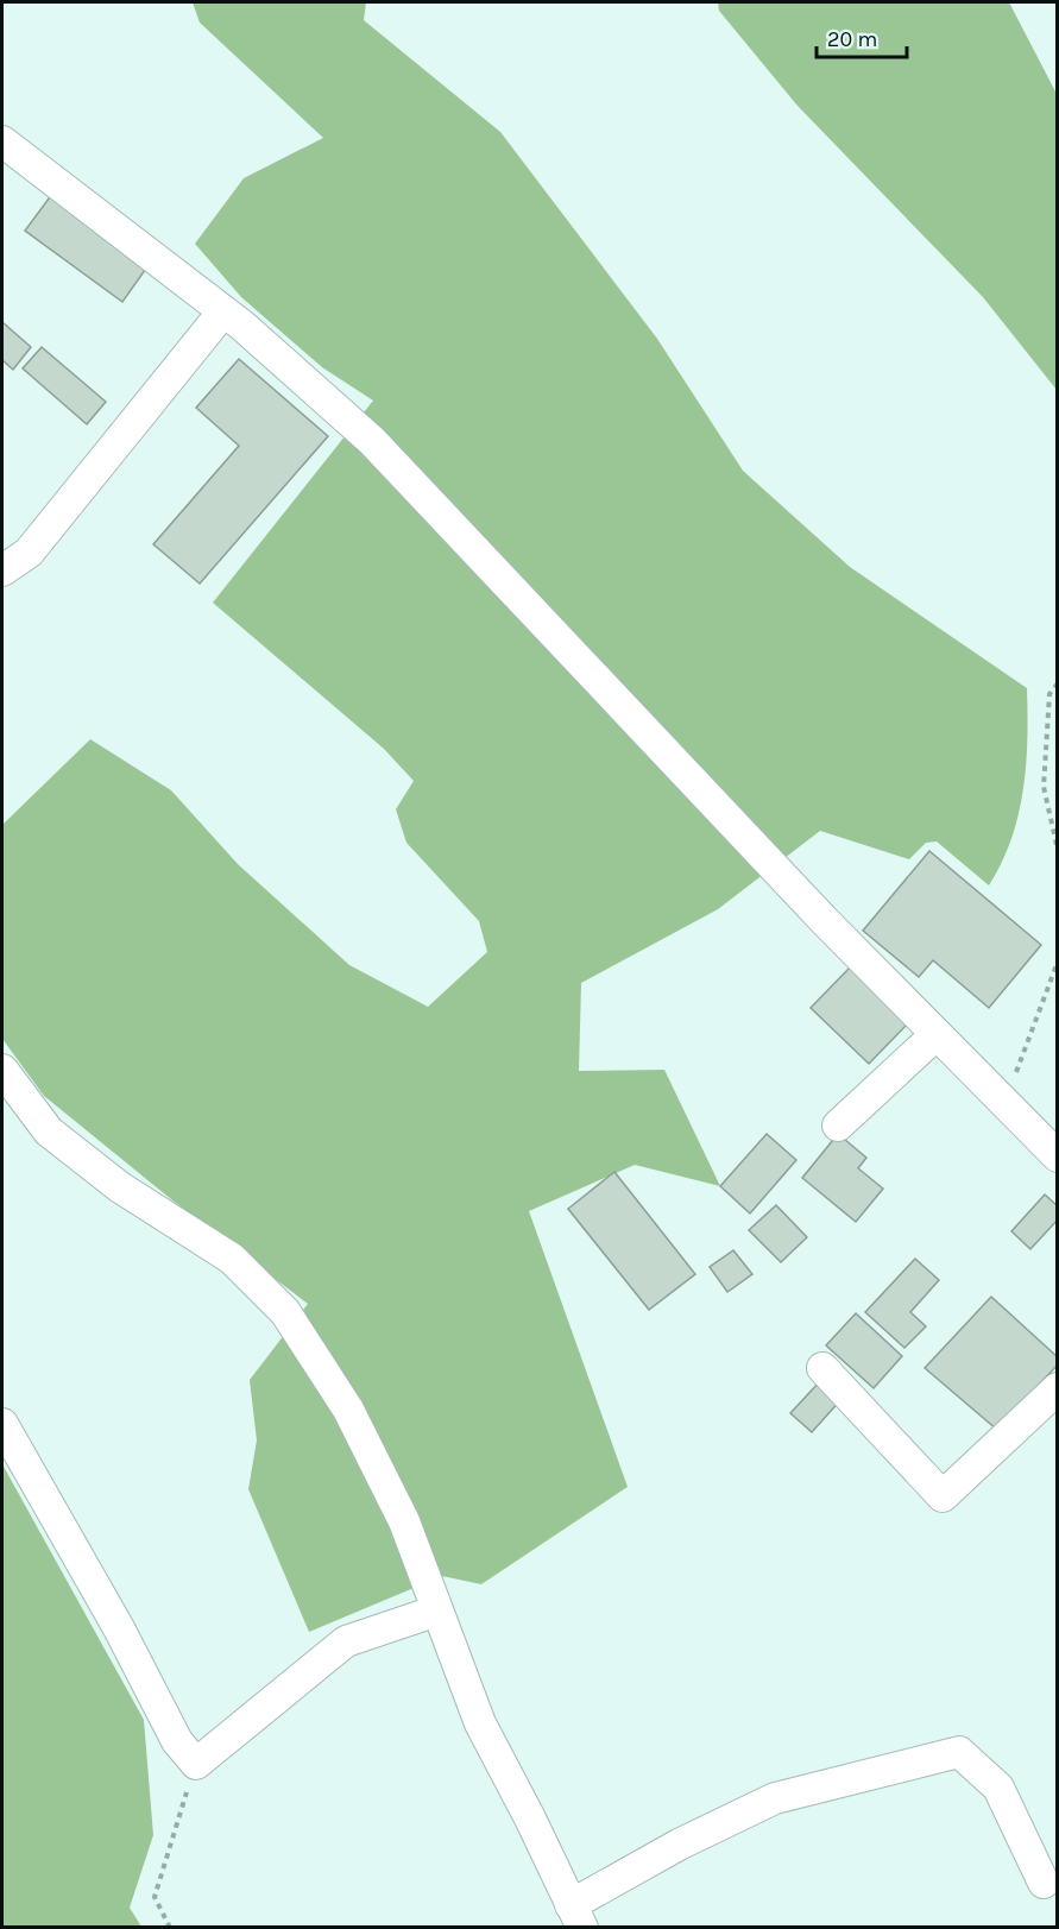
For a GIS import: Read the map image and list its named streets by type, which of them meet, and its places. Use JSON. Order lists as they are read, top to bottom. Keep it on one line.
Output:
{"scale_bar":"20 m"}
